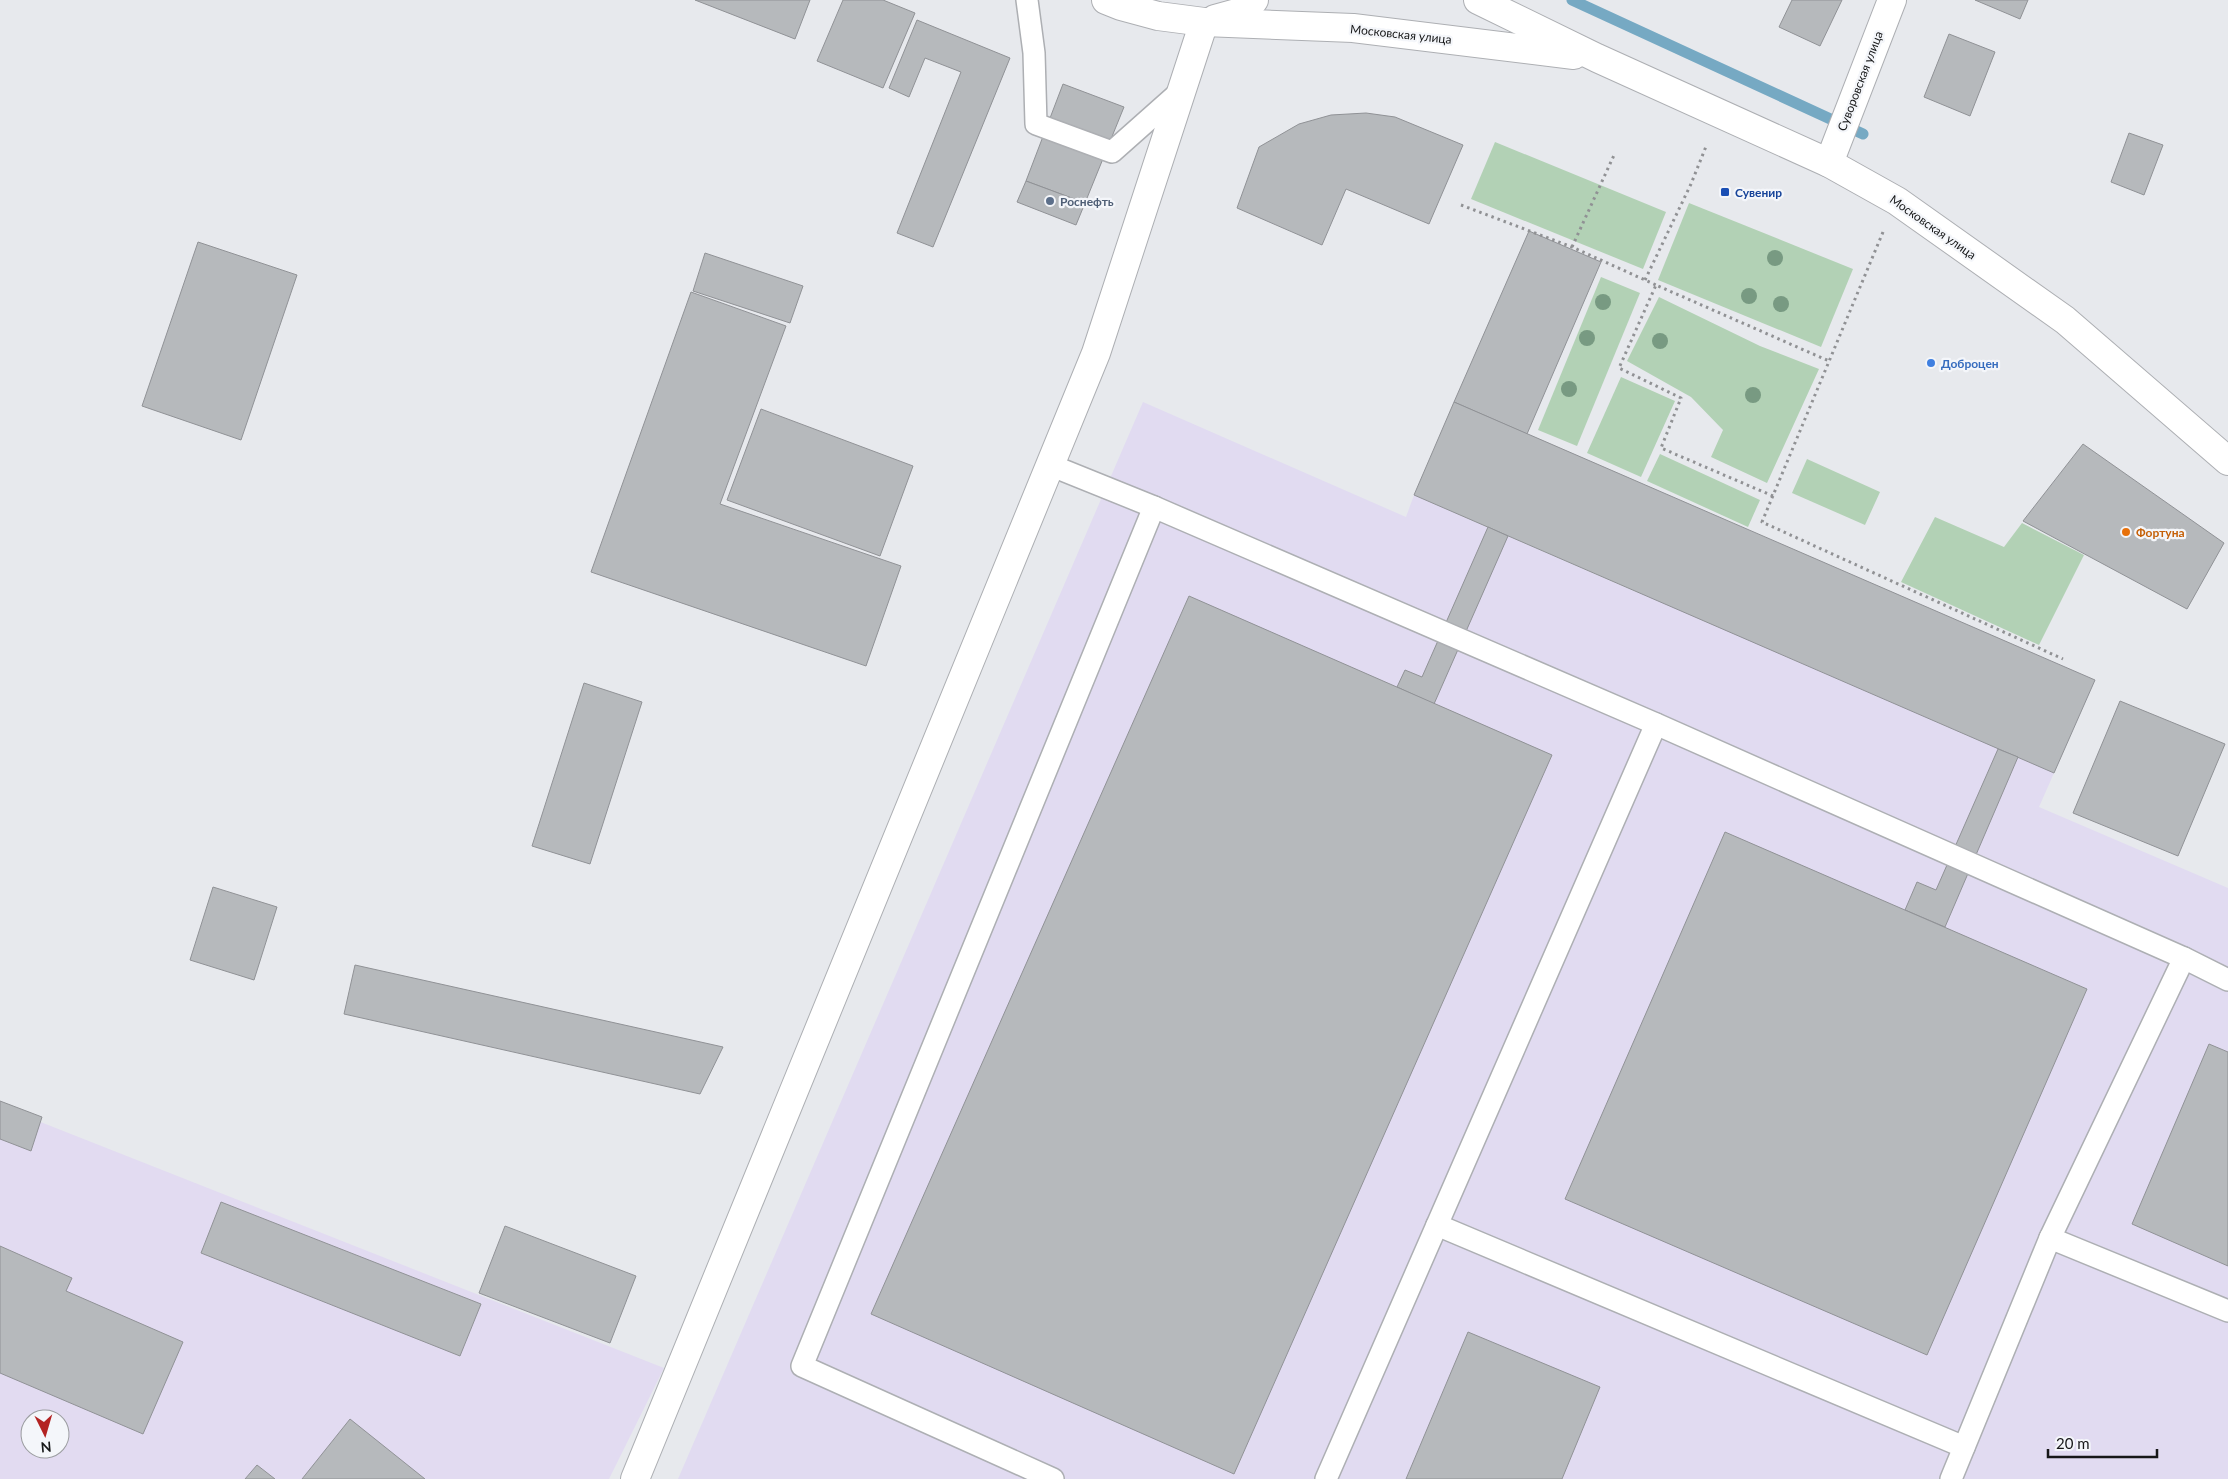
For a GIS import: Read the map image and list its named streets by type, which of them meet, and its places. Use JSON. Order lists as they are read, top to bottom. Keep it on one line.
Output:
{"streets":{"street":["Московская улица","Суворовская улица"]},"crossings":[["Московская улица","Суворовская улица"]],"places":{"transit":["Сувенир"],"other":["Роснефть","Доброцен","Фортуна"]},"scale_bar":"20 m","north":"bottom"}
